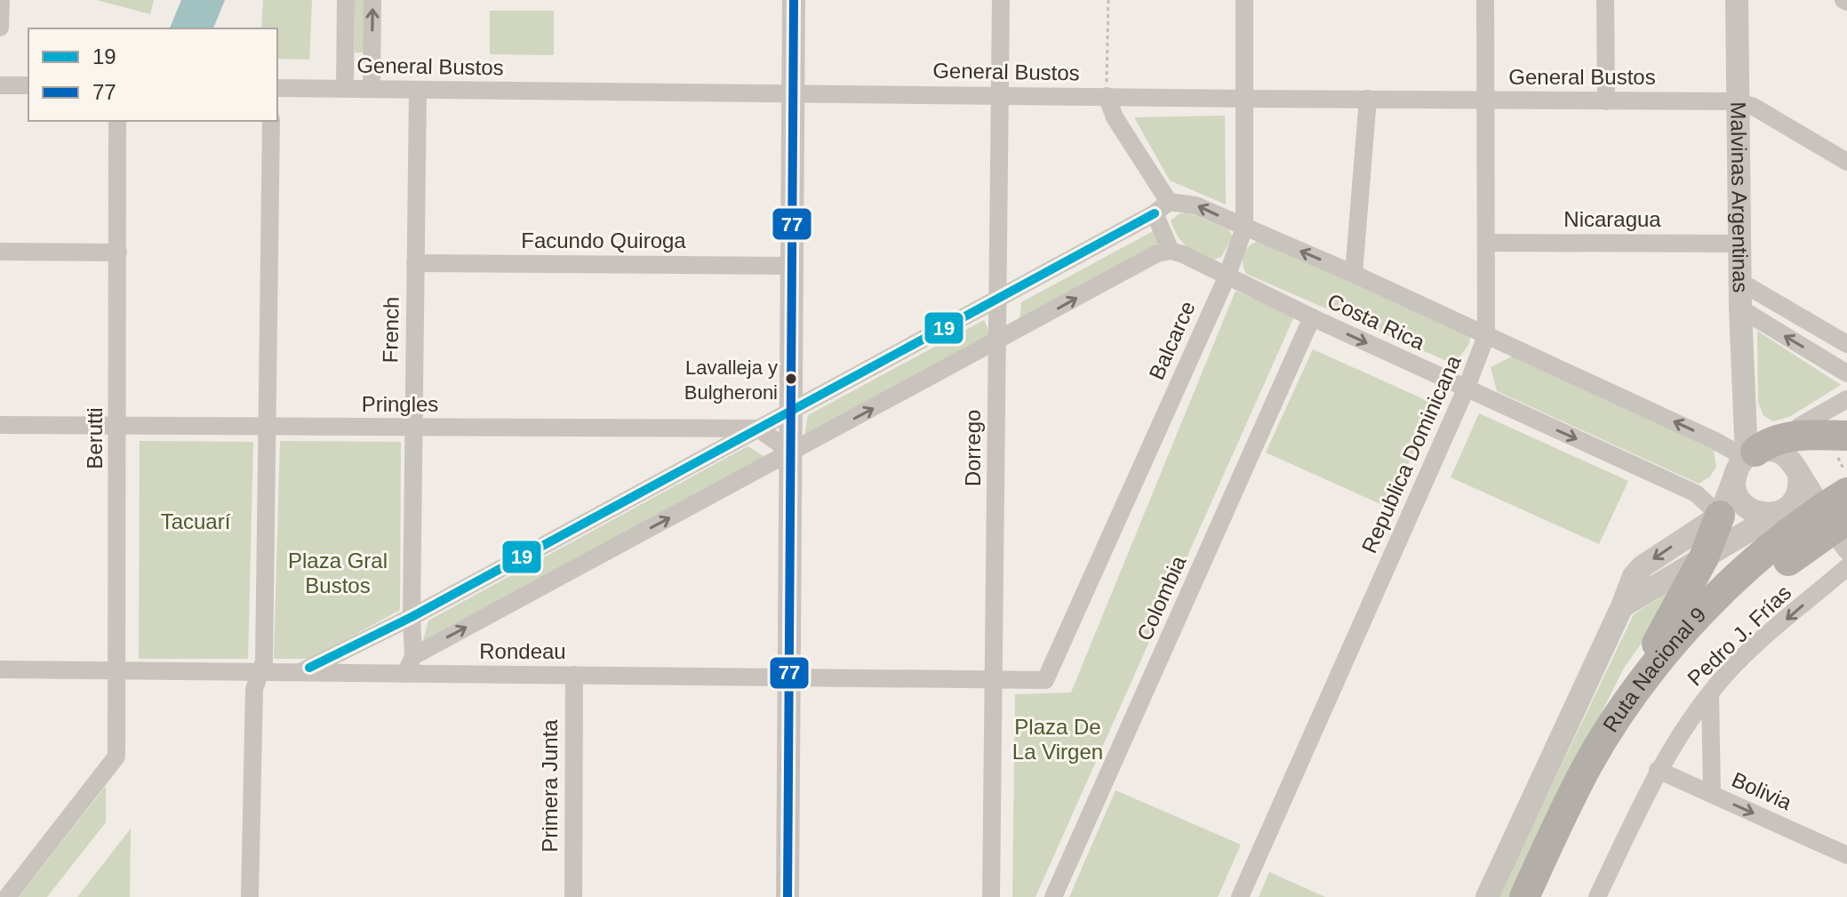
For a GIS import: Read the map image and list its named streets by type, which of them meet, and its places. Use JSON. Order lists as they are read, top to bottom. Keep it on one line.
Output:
{"streets":{"highway":["Ruta Nacional 9"],"street":["General Bustos","Malvinas Argentinas","Nicaragua","Facundo Quiroga","Costa Rica","French","Balcarce","Pringles","Berutti","Dorrego","Republica Dominicana","Colombia","Pedro J. Frías","Rondeau","Primera Junta","Bolivia"]},"crossings":[["General Bustos","Malvinas Argentinas"],["General Bustos","French"],["General Bustos","Balcarce"],["General Bustos","Dorrego"],["General Bustos","Republica Dominicana"],["Malvinas Argentinas","Nicaragua"],["Malvinas Argentinas","Costa Rica"],["Nicaragua","Republica Dominicana"],["Facundo Quiroga","French"],["Costa Rica","Balcarce"],["Costa Rica","Republica Dominicana"],["Costa Rica","Colombia"],["French","Pringles"],["Balcarce","Rondeau"],["Pringles","Berutti"],["Berutti","Rondeau"],["Dorrego","Rondeau"],["Pedro J. Frías","Bolivia"],["Rondeau","Primera Junta"]],"one_way":["Bolivia"],"parks":["Tacuarí","Plaza Gral Bustos","Plaza De La Virgen"],"places":["Lavalleja y Bulgheroni"],"lines":["transit line 77","transit line 19"],"legend":["19","77"]}
